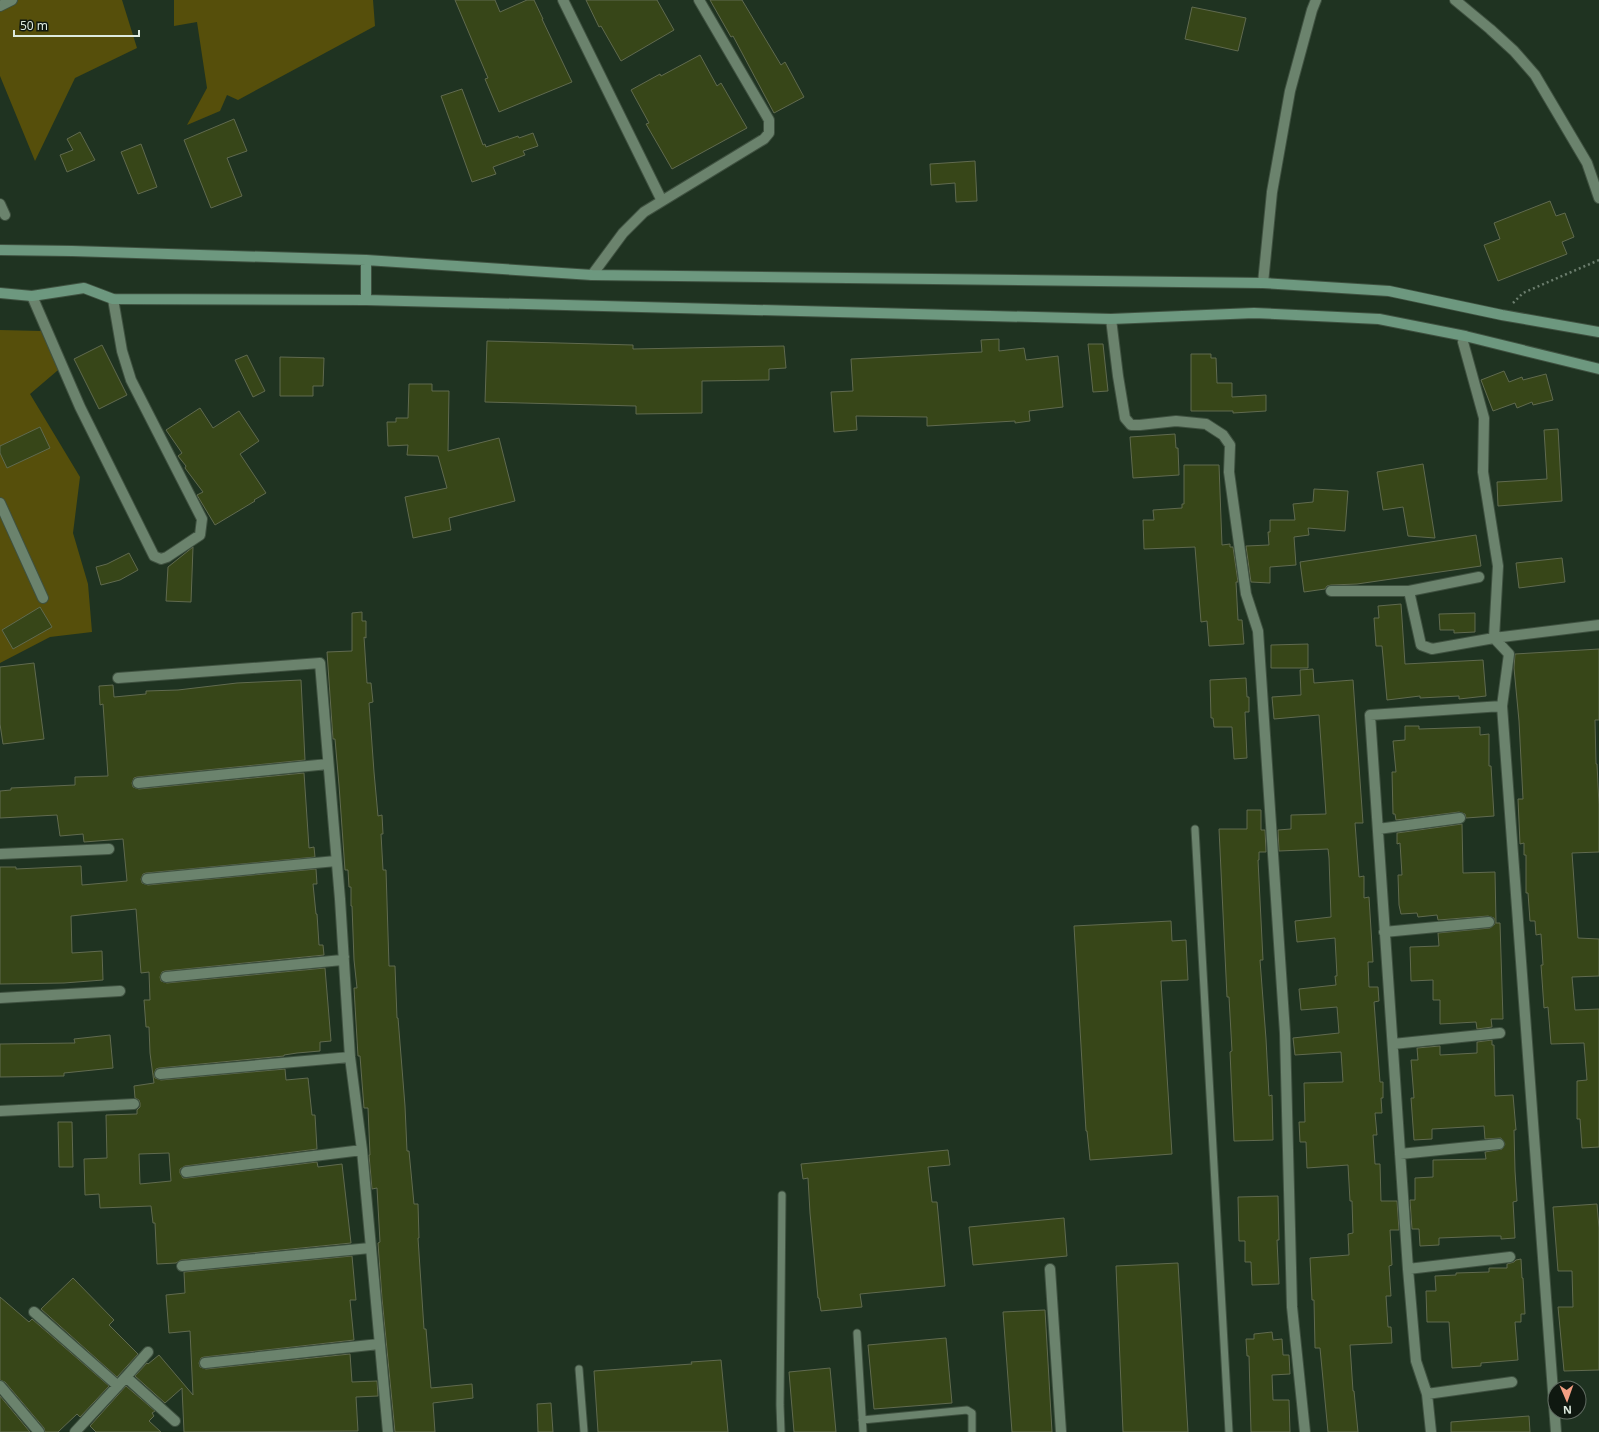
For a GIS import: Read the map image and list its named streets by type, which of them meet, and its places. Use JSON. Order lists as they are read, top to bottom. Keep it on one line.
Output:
{"scale_bar":"50 m","north":"bottom"}
